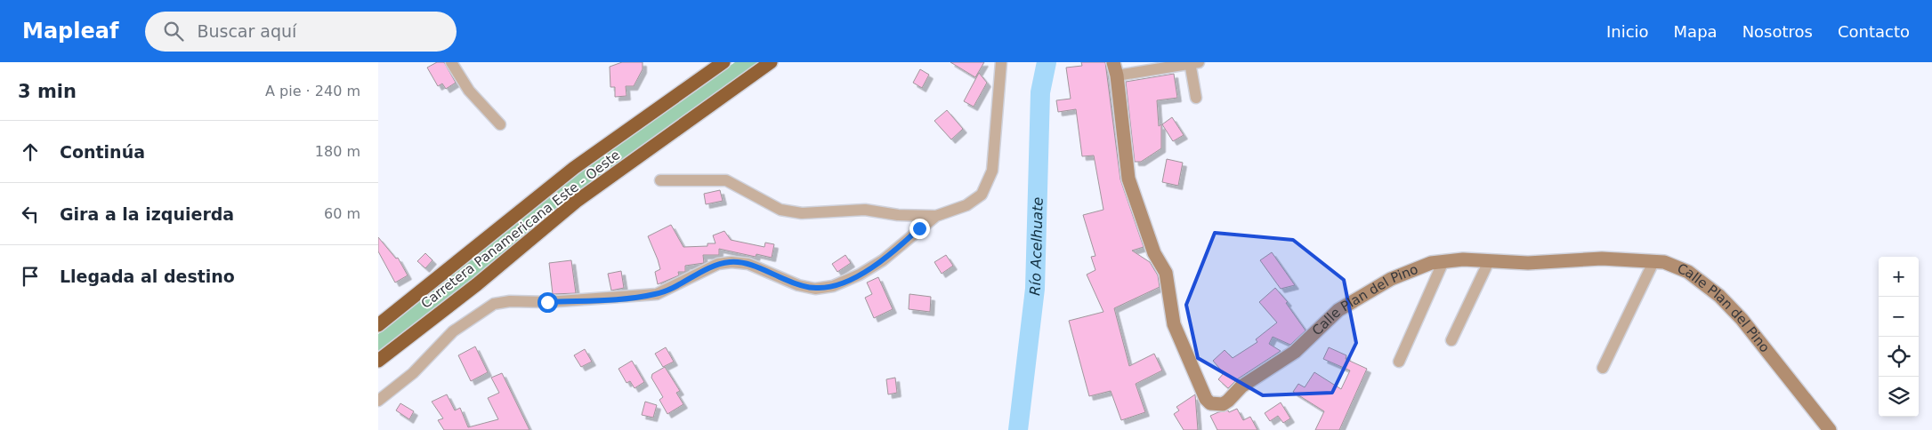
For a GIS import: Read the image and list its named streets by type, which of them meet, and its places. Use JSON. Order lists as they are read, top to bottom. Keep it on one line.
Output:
{"streets":{"highway":["Carretera Panamericana Este - Oeste"],"street":["Calle Plan del Pino"]},"water":["Río Acelhuate"],"page":{"header":"Mapleaf","search":"Buscar aquí","nav":["Inicio","Mapa","Nosotros","Contacto"],"heading":["3 min","A pie · 240 m"],"list":[["Continúa","180 m"],["Gira a la izquierda","60 m"],"Llegada al destino"],"map_buttons":["+","−"]}}
